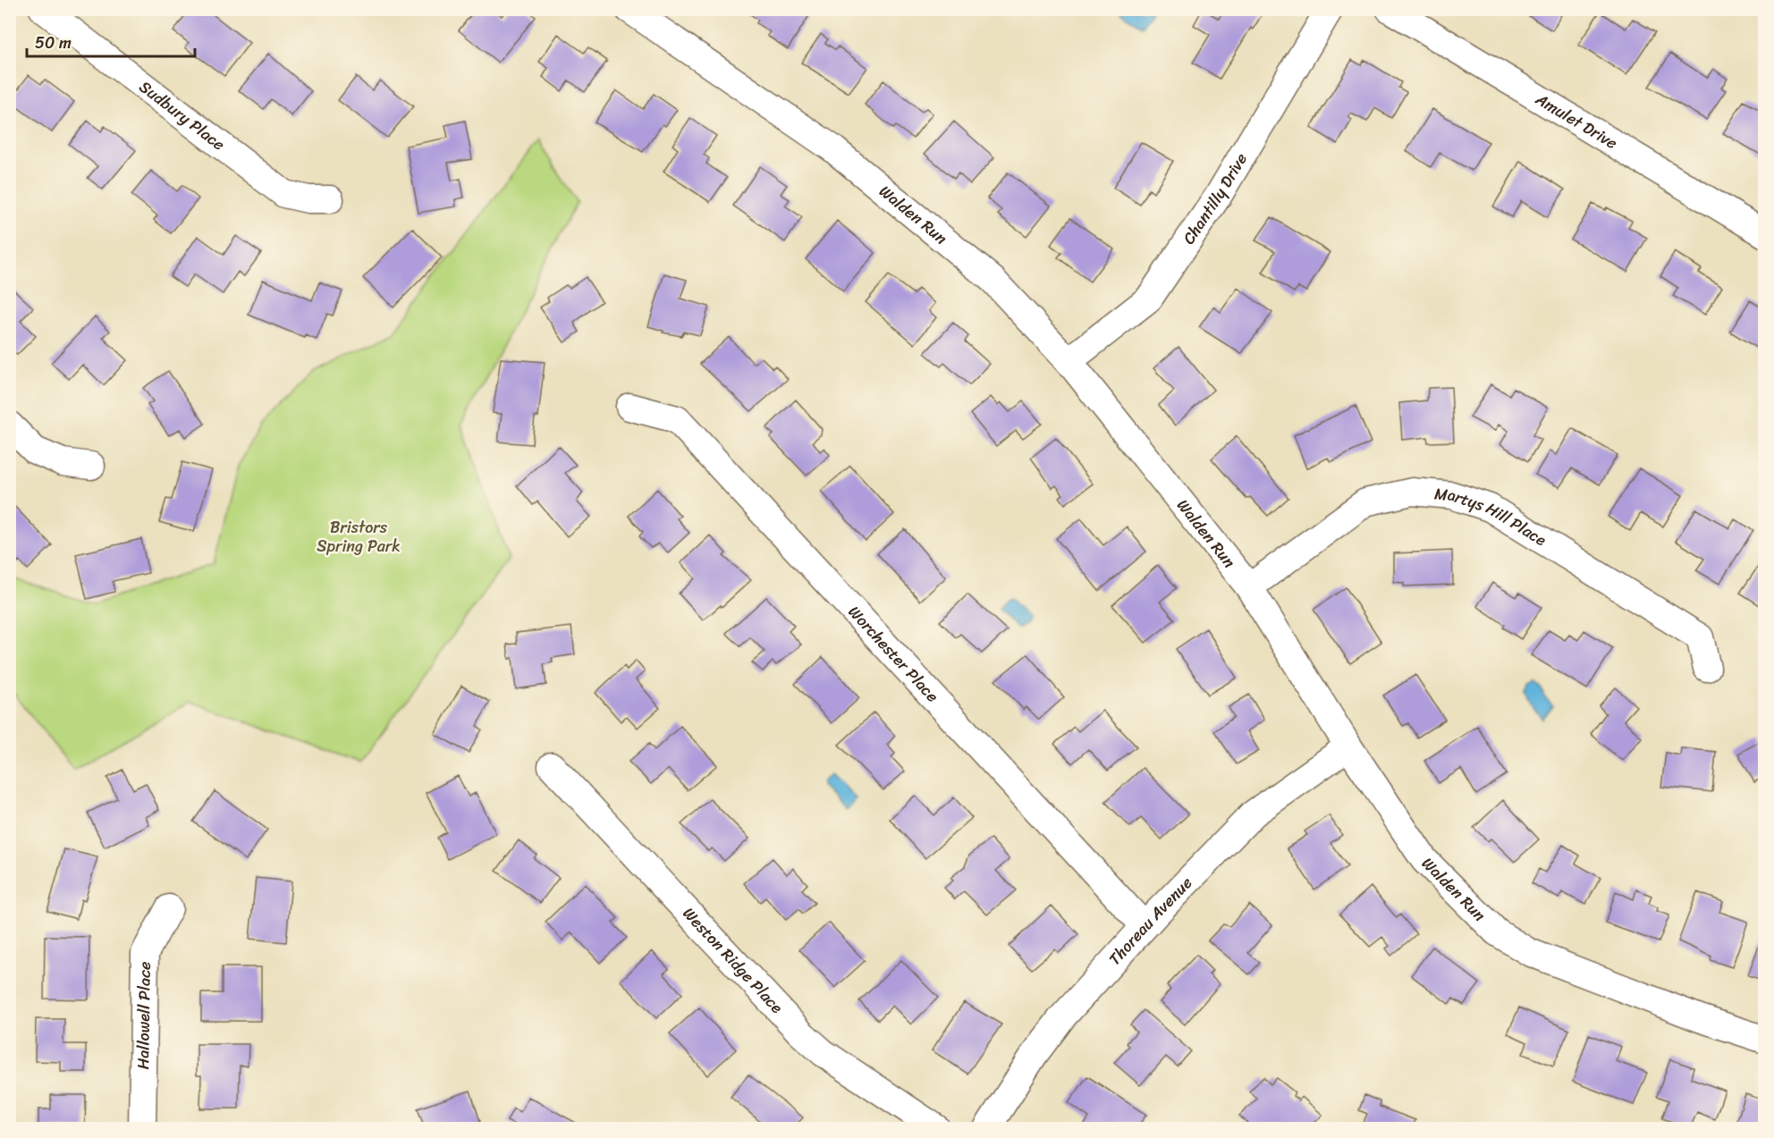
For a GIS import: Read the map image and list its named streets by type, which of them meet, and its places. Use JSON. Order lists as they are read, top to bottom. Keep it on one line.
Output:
{"streets":{"street":["Sudbury Place","Amulet Drive","Chantilly Drive","Walden Run","Martys Hill Place","Worchester Place","Thoreau Avenue","Weston Ridge Place","Hallowell Place"]},"crossings":[["Chantilly Drive","Walden Run"],["Walden Run","Martys Hill Place"],["Walden Run","Thoreau Avenue"],["Worchester Place","Thoreau Avenue"]],"parks":["Bristors Spring Park"],"scale_bar":"50 m"}
